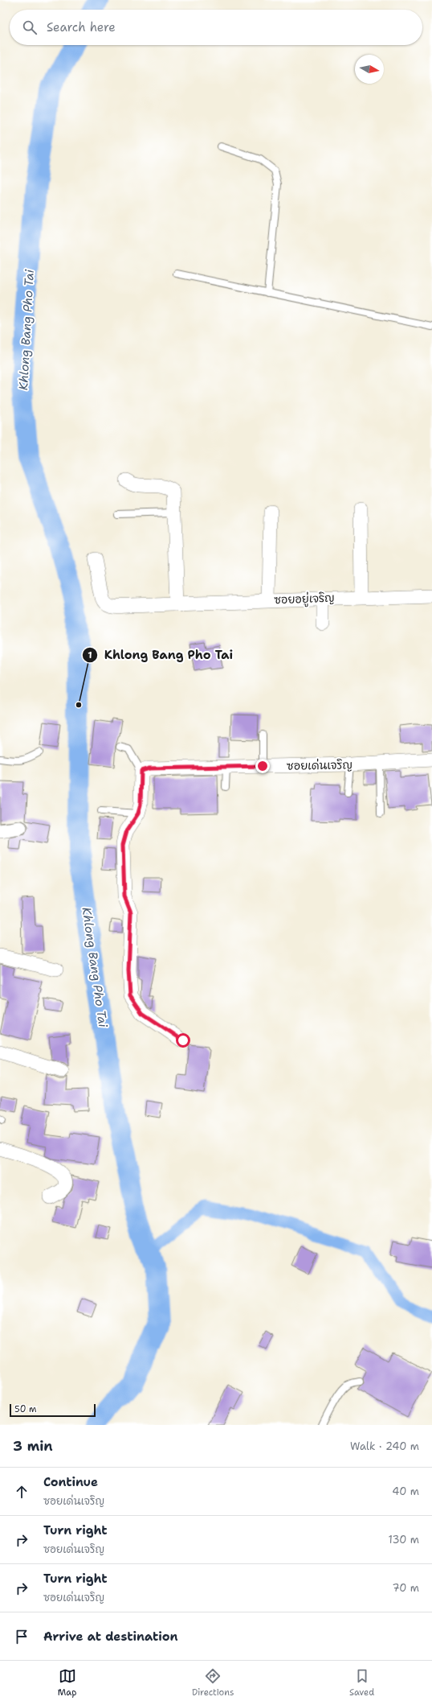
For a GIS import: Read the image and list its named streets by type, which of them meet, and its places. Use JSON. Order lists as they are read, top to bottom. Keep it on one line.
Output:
{"streets":{"street":["ซอยอยู่เจริญ","ซอยเด่นเจริญ"]},"water":["Khlong Bang Pho Tai"],"places":["Khlong Bang Pho Tai"],"scale_bar":"50 m","north":"right","page":{"search":"Search here","scale":"50 m","heading":["3 min","Walk · 240 m"],"list":[["Continue","ซอยเด่นเจริญ","40 m"],["Turn right","ซอยเด่นเจริญ","130 m"],["Turn right","ซอยเด่นเจริญ","70 m"],"Arrive at destination"],"nav":["Map","Directions","Saved"]}}
